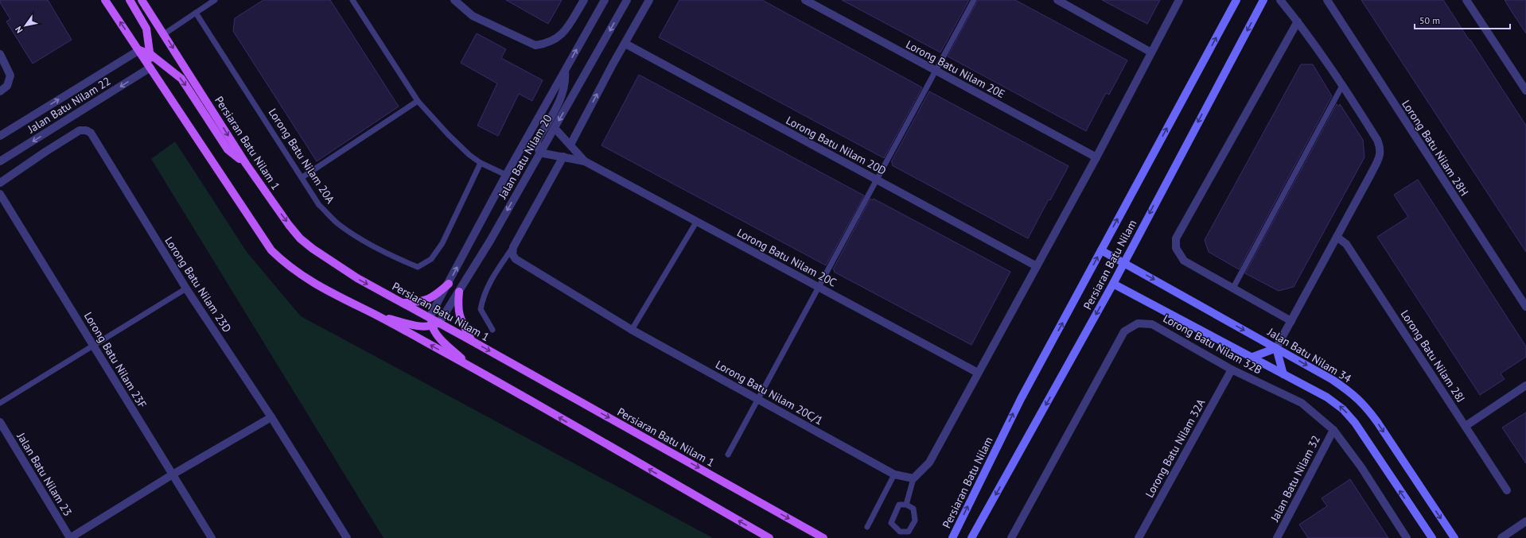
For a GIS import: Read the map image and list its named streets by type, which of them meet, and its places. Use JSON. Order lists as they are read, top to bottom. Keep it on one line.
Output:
{"streets":{"main road":["Persiaran Batu Nilam 1","Persiaran Batu Nilam","Jalan Batu Nilam 34"],"street":["Lorong Batu Nilam 20E","Jalan Batu Nilam 22","Lorong Batu Nilam 20D","Lorong Batu Nilam 28H","Jalan Batu Nilam 20","Lorong Batu Nilam 20C","Lorong Batu Nilam 23D","Lorong Batu Nilam 32B","Lorong Batu Nilam 28J","Lorong Batu Nilam 23F","Lorong Batu Nilam 20C/1","Lorong Batu Nilam 32A","Jalan Batu Nilam 23","Jalan Batu Nilam 32"],"lane":["Lorong Batu Nilam 20A"]},"crossings":[["Persiaran Batu Nilam 1","Jalan Batu Nilam 20"],["Persiaran Batu Nilam","Jalan Batu Nilam 34"],["Lorong Batu Nilam 32B","Lorong Batu Nilam 32A"],["Lorong Batu Nilam 32B","Jalan Batu Nilam 32"]],"scale_bar":"50 m","north":"bottom left"}
